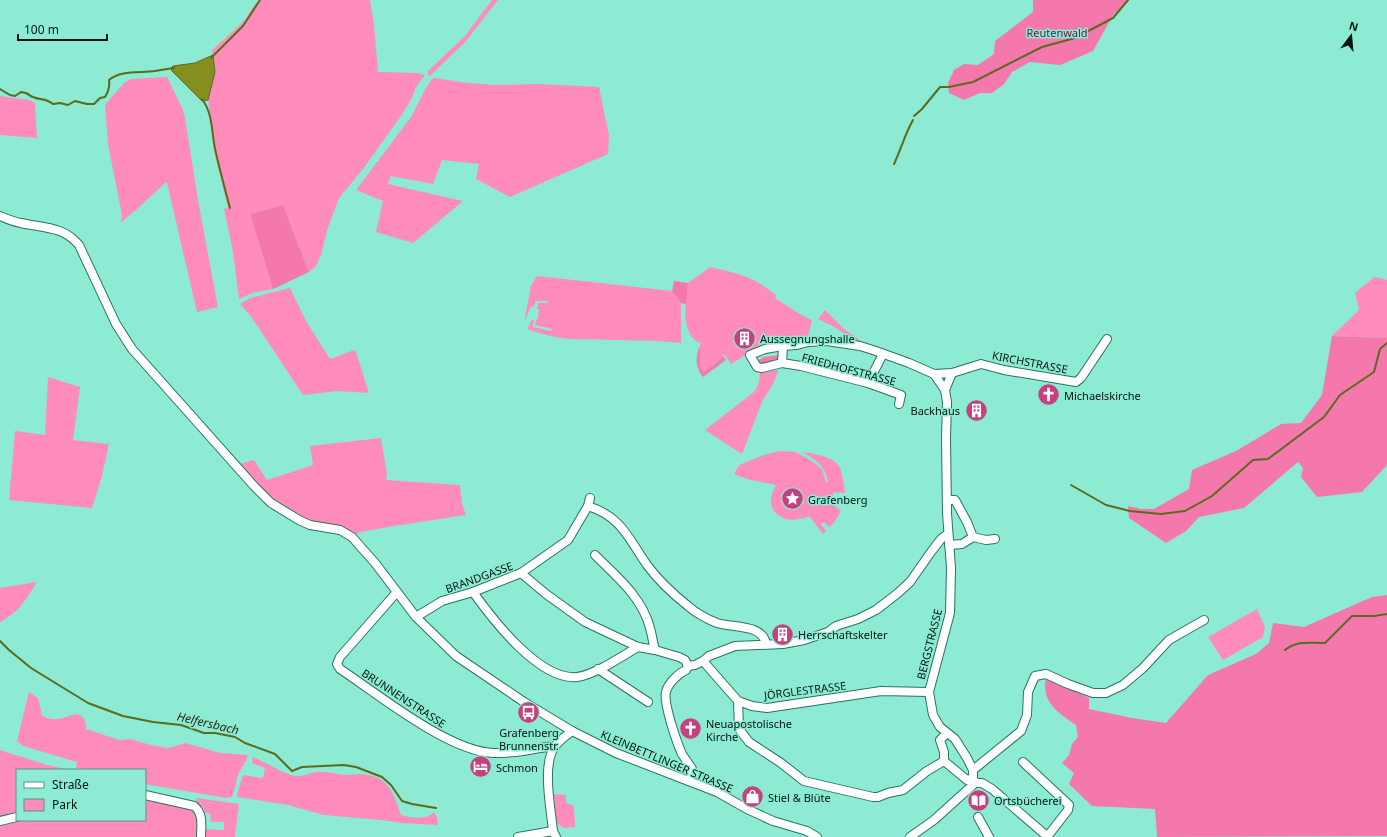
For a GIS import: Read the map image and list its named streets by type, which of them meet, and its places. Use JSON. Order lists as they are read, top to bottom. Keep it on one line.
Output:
{"streets":{"street":["KIRCHSTRASSE","FRIEDHOFSTRASSE","BRANDGASSE","BERGSTRASSE","JÖRGLESTRASSE","BRUNNENSTRASSE","KLEINBETTLINGER STRASSE"]},"crossings":[["KIRCHSTRASSE","FRIEDHOFSTRASSE"],["KIRCHSTRASSE","BERGSTRASSE"],["FRIEDHOFSTRASSE","BERGSTRASSE"],["BRANDGASSE","KLEINBETTLINGER STRASSE"],["BERGSTRASSE","JÖRGLESTRASSE"],["BRUNNENSTRASSE","KLEINBETTLINGER STRASSE"]],"water":["Helfersbach"],"parks":["Reutenwald"],"places":{"building":["Aussegnungshalle","Backhaus","Herrschaftskelter"],"church":["Michaelskirche","Neuapostolische Kirche"],"place":["Grafenberg"],"bus stop":["Grafenberg Brunnenstr."],"hotel":["Schmon"],"shop":["Stiel & Blüte"],"library":["Ortsbücherei"]},"legend":["Straße","Park"],"scale_bar":"100 m","north":"top"}
